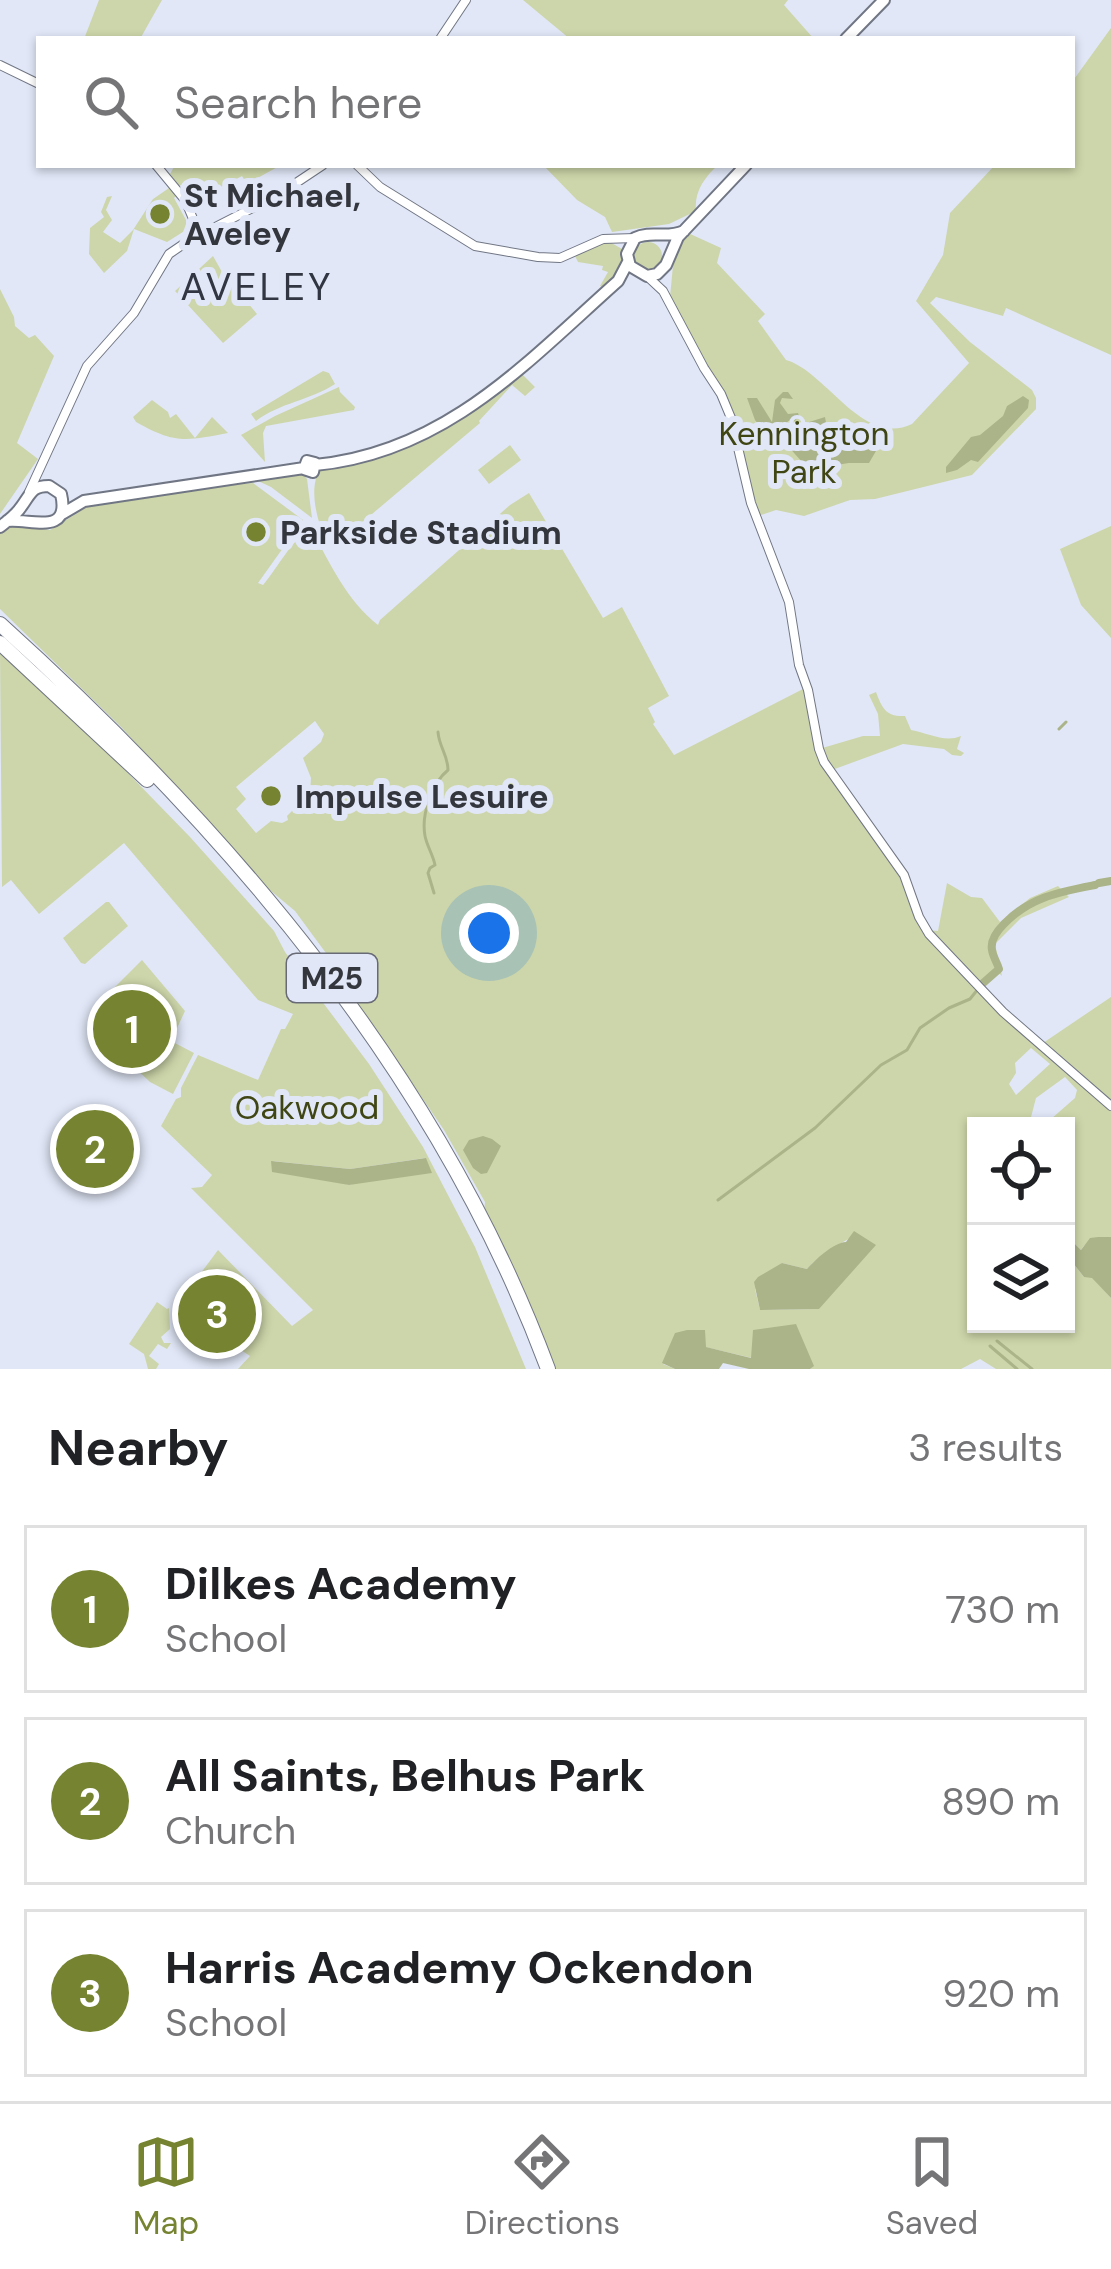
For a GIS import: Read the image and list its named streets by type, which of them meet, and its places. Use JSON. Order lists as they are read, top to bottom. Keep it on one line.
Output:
{"streets":{"highway":["M25"]},"districts":["AVELEY"],"parks":["Kennington Park","Oakwood"],"places":["St Michael, Aveley","Parkside Stadium","Impulse Lesuire"],"page":{"search":"Search here","pins":["1","2","3"],"heading":["Nearby","3 results"],"list":[{"mark":"1","name":"Dilkes Academy","note":"School","value":"730 m"},{"mark":"2","name":"All Saints, Belhus Park","note":"Church","value":"890 m"},{"mark":"3","name":"Harris Academy Ockendon","note":"School","value":"920 m"}],"nav":["Map","Directions","Saved"]}}
